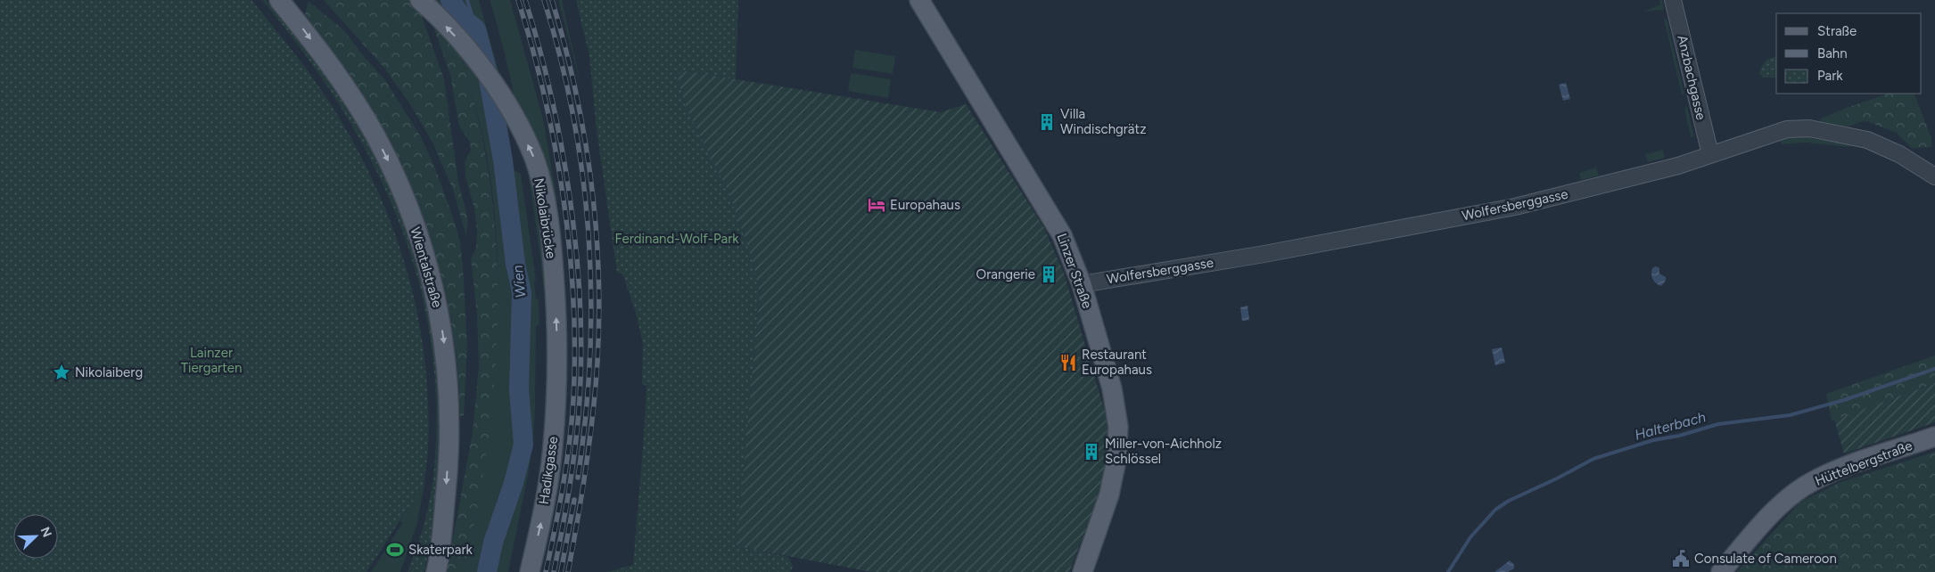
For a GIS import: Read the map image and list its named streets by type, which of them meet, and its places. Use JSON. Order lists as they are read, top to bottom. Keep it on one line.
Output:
{"streets":{"main road":["Nikolaibrücke","Wientalstraße","Linzer Straße","Hüttelbergstraße","Hadikgasse"],"street":["Anzbachgasse","Wolfersberggasse"]},"crossings":[["Anzbachgasse","Wolfersberggasse"],["Wolfersberggasse","Linzer Straße"],["Nikolaibrücke","Hadikgasse"]],"one_way":["Nikolaibrücke","Wientalstraße","Hadikgasse"],"water":["Wien","Halterbach"],"parks":["Ferdinand-Wolf-Park","Lainzer Tiergarten"],"places":{"building":["Villa Windischgrätz","Orangerie","Miller-von-Aichholz Schlössel"],"hotel":["Europahaus"],"restaurant":["Restaurant Europahaus"],"place":["Nikolaiberg"],"sports":["Skaterpark"],"public building":["Consulate of Cameroon"]},"legend":["Straße","Bahn","Park"],"north":"top right"}
